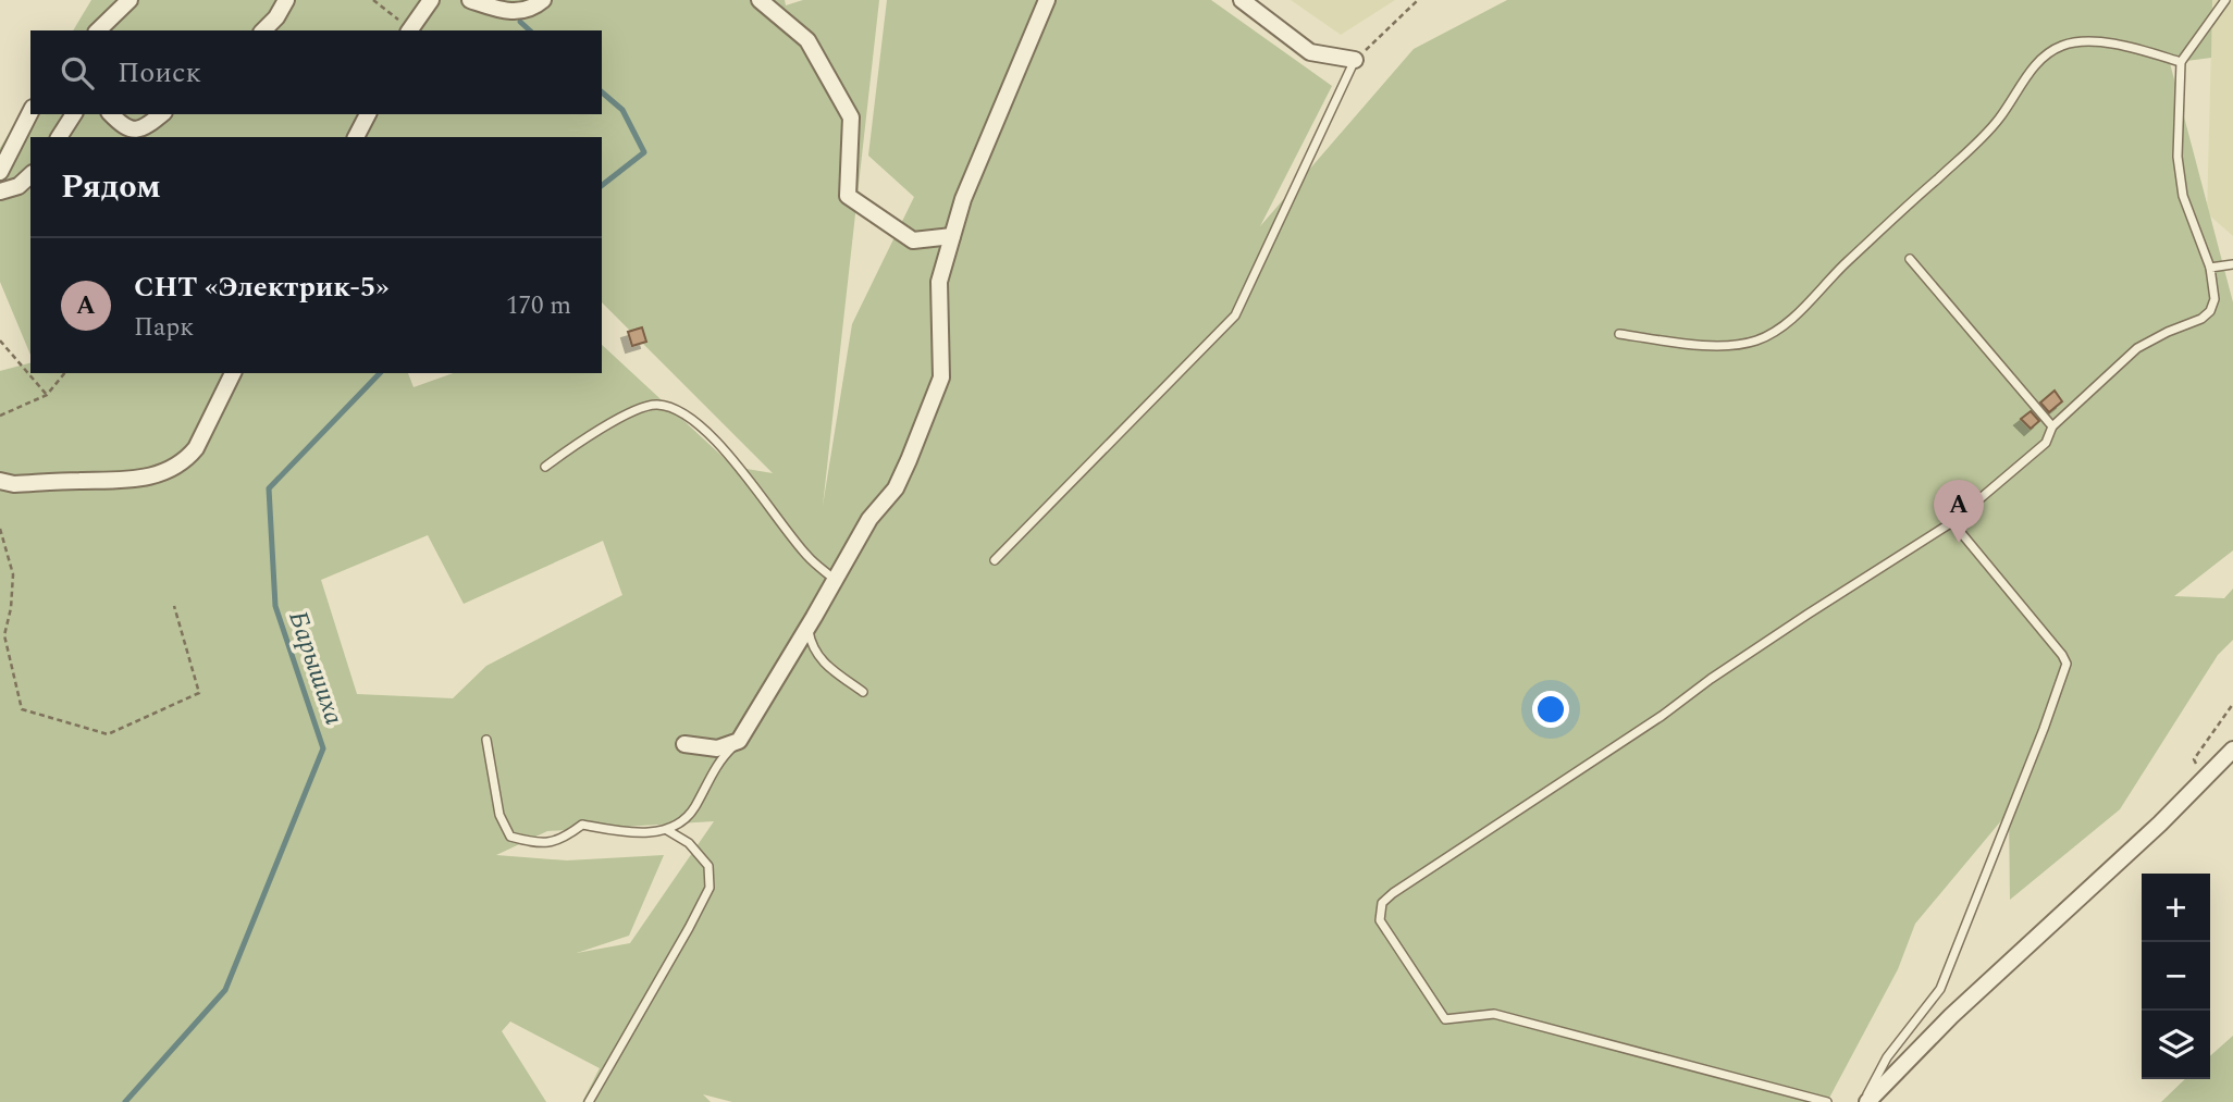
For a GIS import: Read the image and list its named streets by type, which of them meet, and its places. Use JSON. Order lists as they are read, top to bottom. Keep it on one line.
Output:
{"water":["Барышиха"],"page":{"search":"Поиск","heading":"Рядом","list":[{"mark":"A","name":"СНТ «Электрик-5»","note":"Парк","value":"170 m"}],"pins":"A","map_buttons":["+","−"]}}
